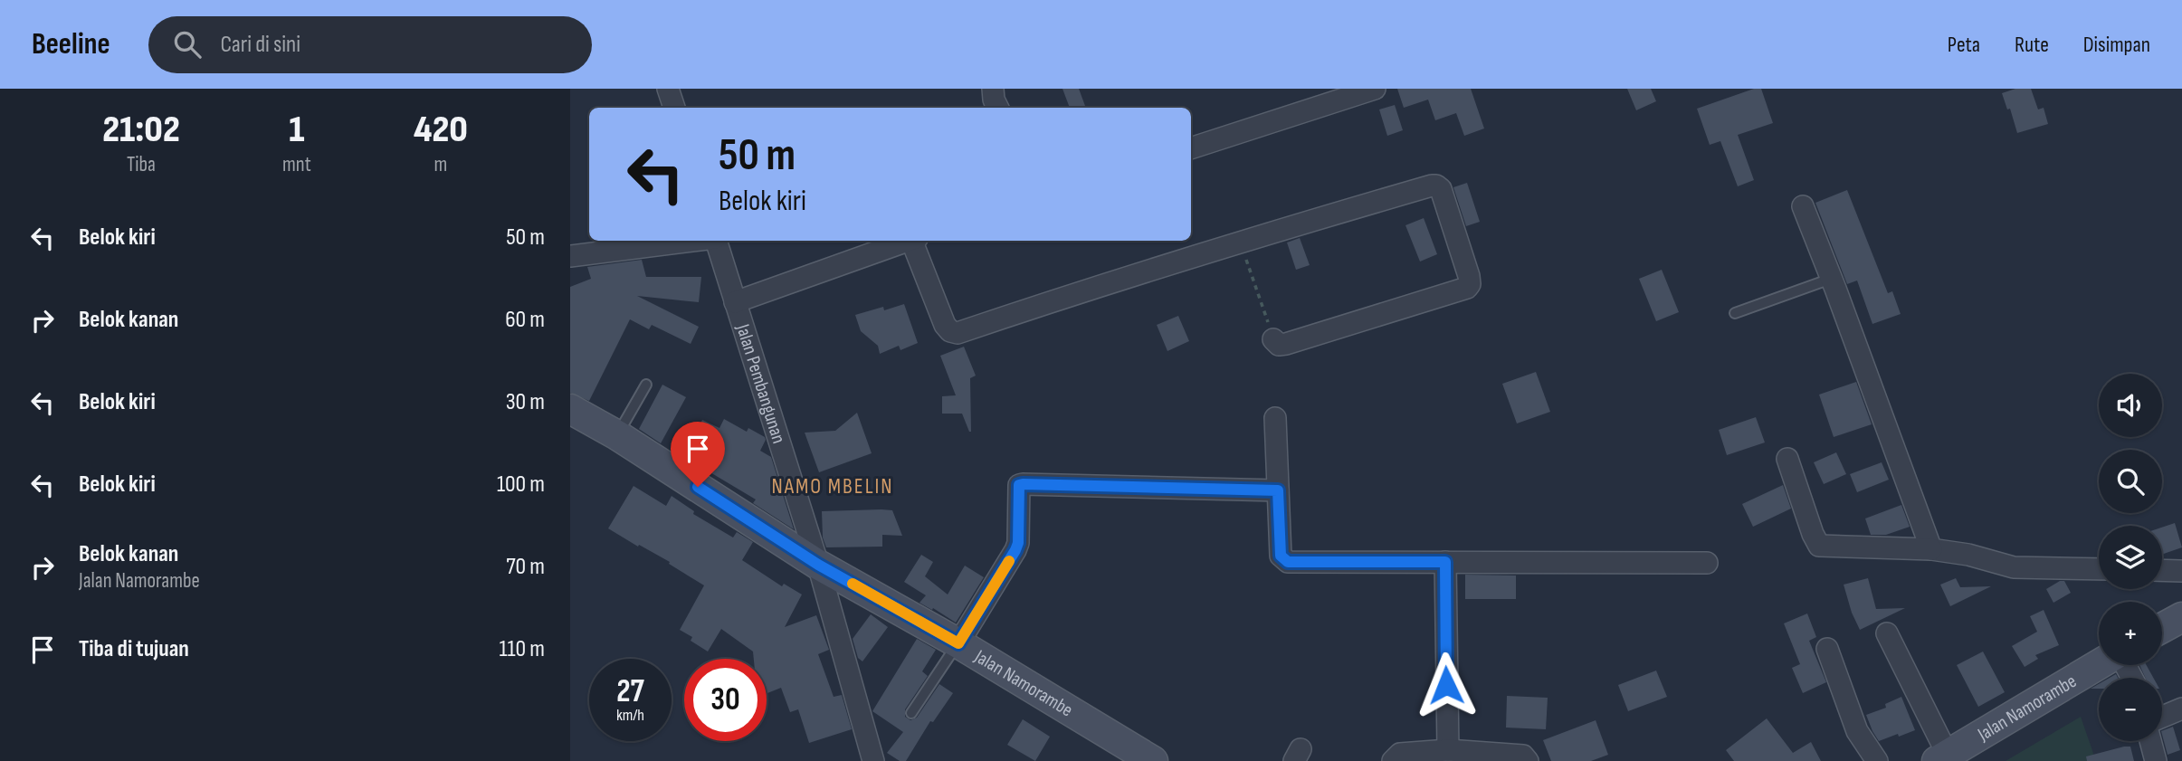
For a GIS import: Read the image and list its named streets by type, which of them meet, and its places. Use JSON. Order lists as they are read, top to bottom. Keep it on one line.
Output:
{"streets":{"main road":["Jalan Namorambe"],"street":["Jalan Pembangunan"]},"crossings":[["Jalan Pembangunan","Jalan Namorambe"]],"districts":["NAMO MBELIN"],"page":{"header":"Beeline","search":"Cari di sini","nav":["Peta","Rute","Disimpan"],"eta":["21:02","Tiba","1","mnt","420","m"],"turn":["50 m","Belok kiri"],"list":[{"name":"Belok kiri","value":"50 m"},{"name":"Belok kanan","value":"60 m"},{"name":"Belok kiri","value":"30 m"},{"name":"Belok kiri","value":"100 m"},{"name":"Belok kanan","note":"Jalan Namorambe","value":"70 m"},{"name":"Tiba di tujuan","value":"110 m"}],"map_buttons":["+","−"],"speed":"27 km/h","limit":"30"}}
